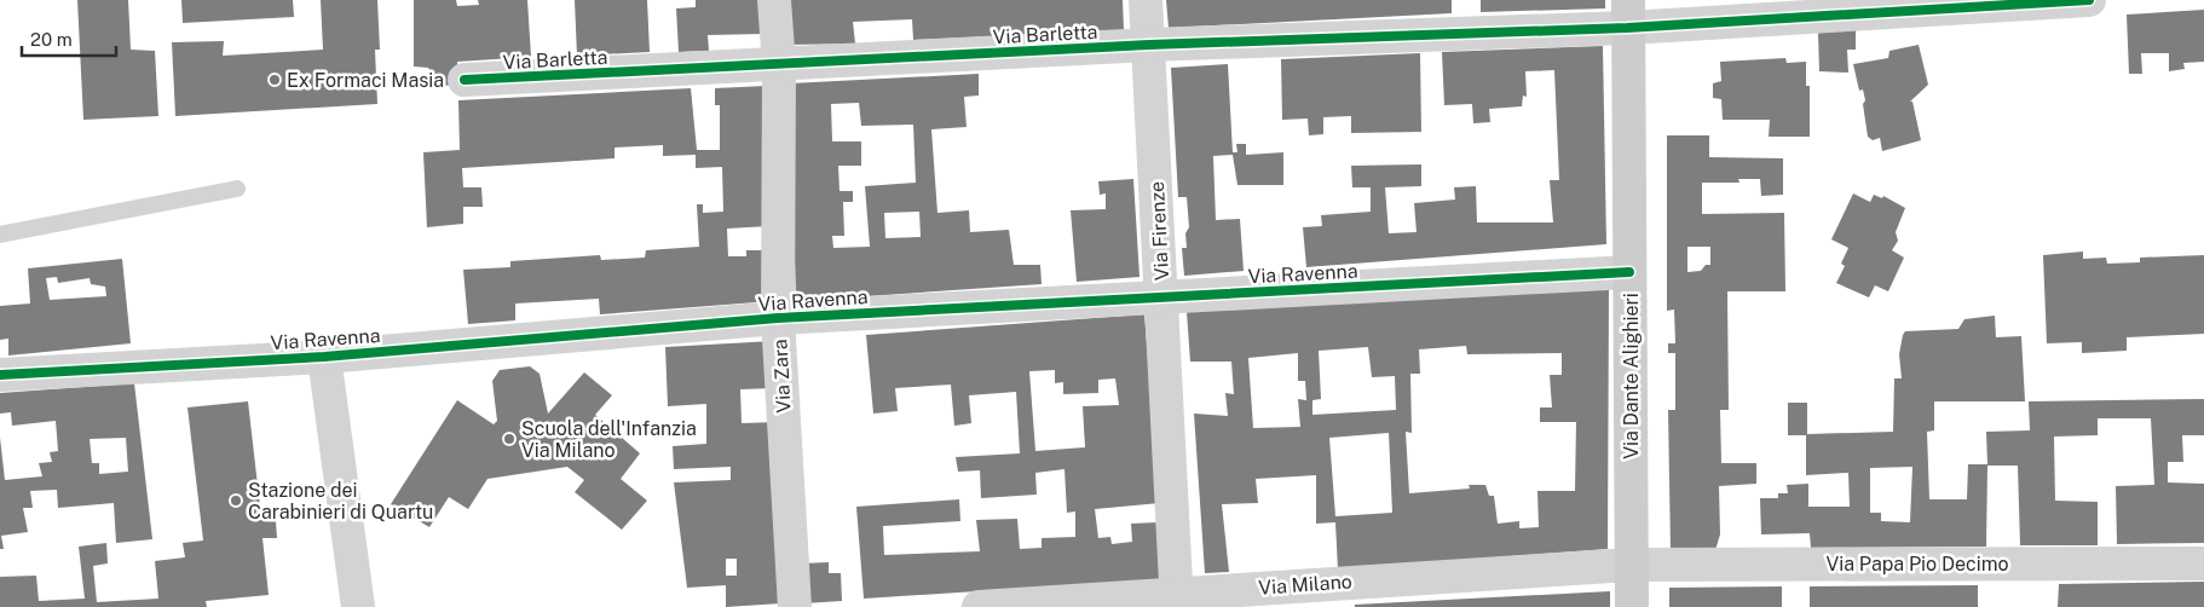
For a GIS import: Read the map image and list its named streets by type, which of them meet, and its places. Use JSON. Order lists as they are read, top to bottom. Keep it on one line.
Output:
{"streets":{"street":["Via Barletta","Via Firenze","Via Ravenna","Via Zara","Via Dante Alighieri","Via Papa Pio Decimo","Via Milano"]},"crossings":[["Via Barletta","Via Firenze"],["Via Barletta","Via Zara"],["Via Barletta","Via Dante Alighieri"],["Via Firenze","Via Ravenna"],["Via Firenze","Via Milano"],["Via Ravenna","Via Zara"],["Via Ravenna","Via Dante Alighieri"],["Via Dante Alighieri","Via Papa Pio Decimo"],["Via Dante Alighieri","Via Milano"],["Via Papa Pio Decimo","Via Milano"]],"places":["Ex Formaci Masia","Scuola dell'Infanzia Via Milano","Stazione dei Carabinieri di Quartu"],"scale_bar":"20 m"}
